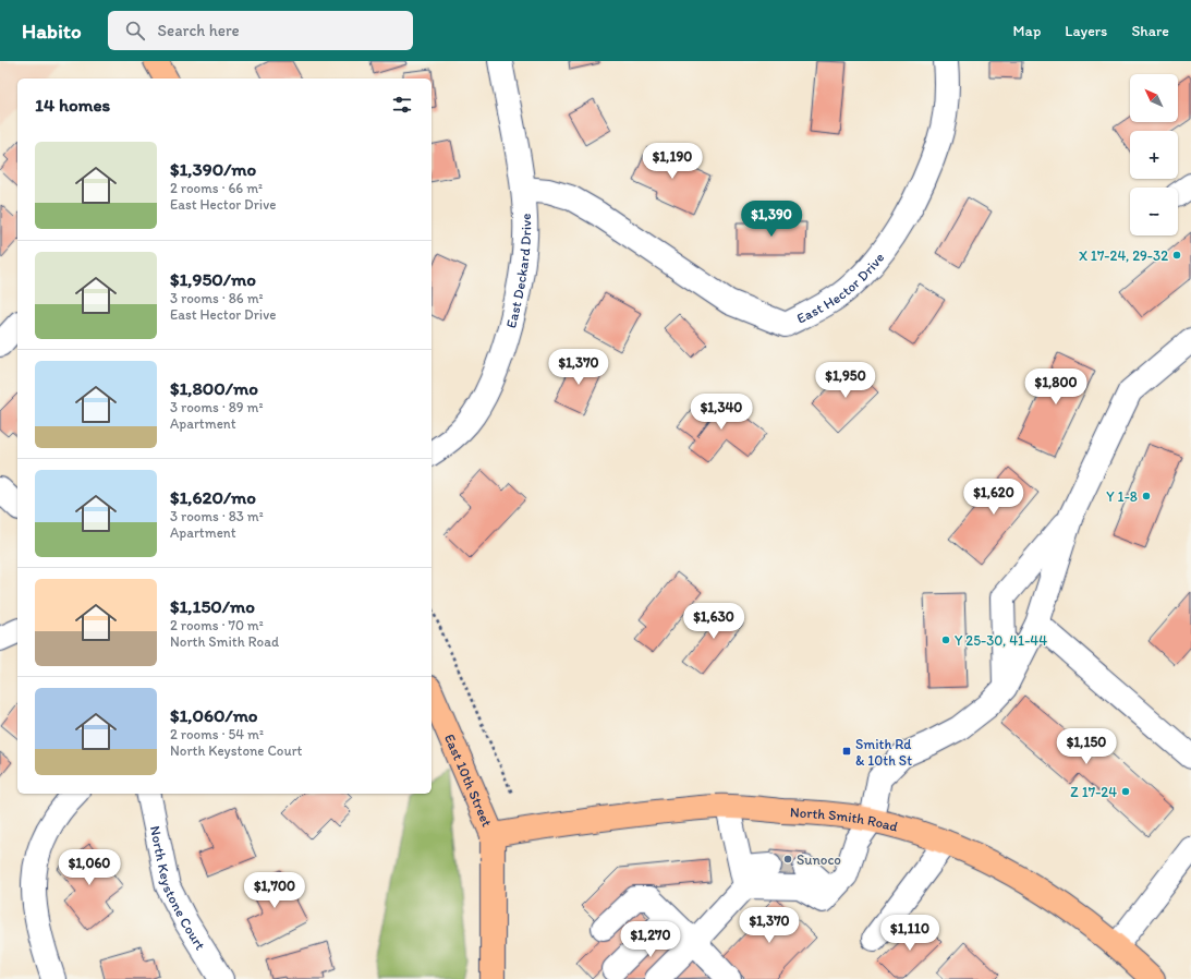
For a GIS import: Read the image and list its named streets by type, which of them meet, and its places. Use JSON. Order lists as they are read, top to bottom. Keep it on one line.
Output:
{"streets":{"main road":["East 10th Street","North Smith Road"],"street":["East Deckard Drive","East Hector Drive","North Keystone Court"]},"crossings":[["East Deckard Drive","East Hector Drive"],["East 10th Street","North Smith Road"]],"places":{"other":["X 17-24, 29-32","Y 1-8","Y 25-30, 41-44","Z 17-24","Sunoco"],"transit":["Smith Rd & 10th St"]},"north":"top left","page":{"header":"Habito","search":"Search here","nav":["Map","Layers","Share"],"map_buttons":["+","−"],"heading":"14 homes","list":[{"name":"$1,390/mo","note":"2 rooms · 66 m² · East Hector Drive"},{"name":"$1,950/mo","note":"3 rooms · 86 m² · East Hector Drive"},{"name":"$1,800/mo","note":"3 rooms · 89 m² · Apartment"},{"name":"$1,620/mo","note":"3 rooms · 83 m² · Apartment"},{"name":"$1,150/mo","note":"2 rooms · 70 m² · North Smith Road"},{"name":"$1,060/mo","note":"2 rooms · 54 m² · North Keystone Court"}],"price":["$1,190","$1,390","$1,370","$1,950","$1,800","$1,340","$1,620","$1,630","$1,150","$1,060","$1,700","$1,370","$1,110","$1,270"]}}
